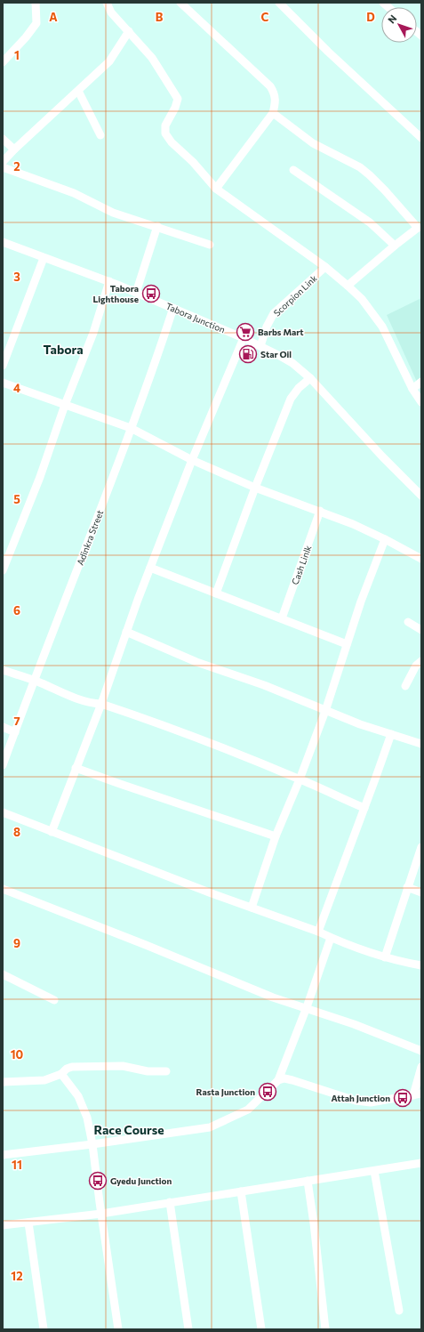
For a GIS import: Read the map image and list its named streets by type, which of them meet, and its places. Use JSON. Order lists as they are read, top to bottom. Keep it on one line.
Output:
{"streets":{"street":["Scorpion Link","Tabora Junction","Adinkra Street","Cash Linlk"]},"crossings":[["Scorpion Link","Tabora Junction"],["Tabora Junction","Adinkra Street"]],"districts":["Tabora","Race Course"],"places":{"bus stop":["Tabora Lighthouse","Rasta Junction","Attah Junction","Gyedu Junction"],"supermarket":["Barbs Mart"],"fuel station":["Star Oil"]},"north":"top left","grid":{"columns":["A","B","C","D"],"rows":["1","2","3","4","5","6","7","8","9","10","11","12"]}}
